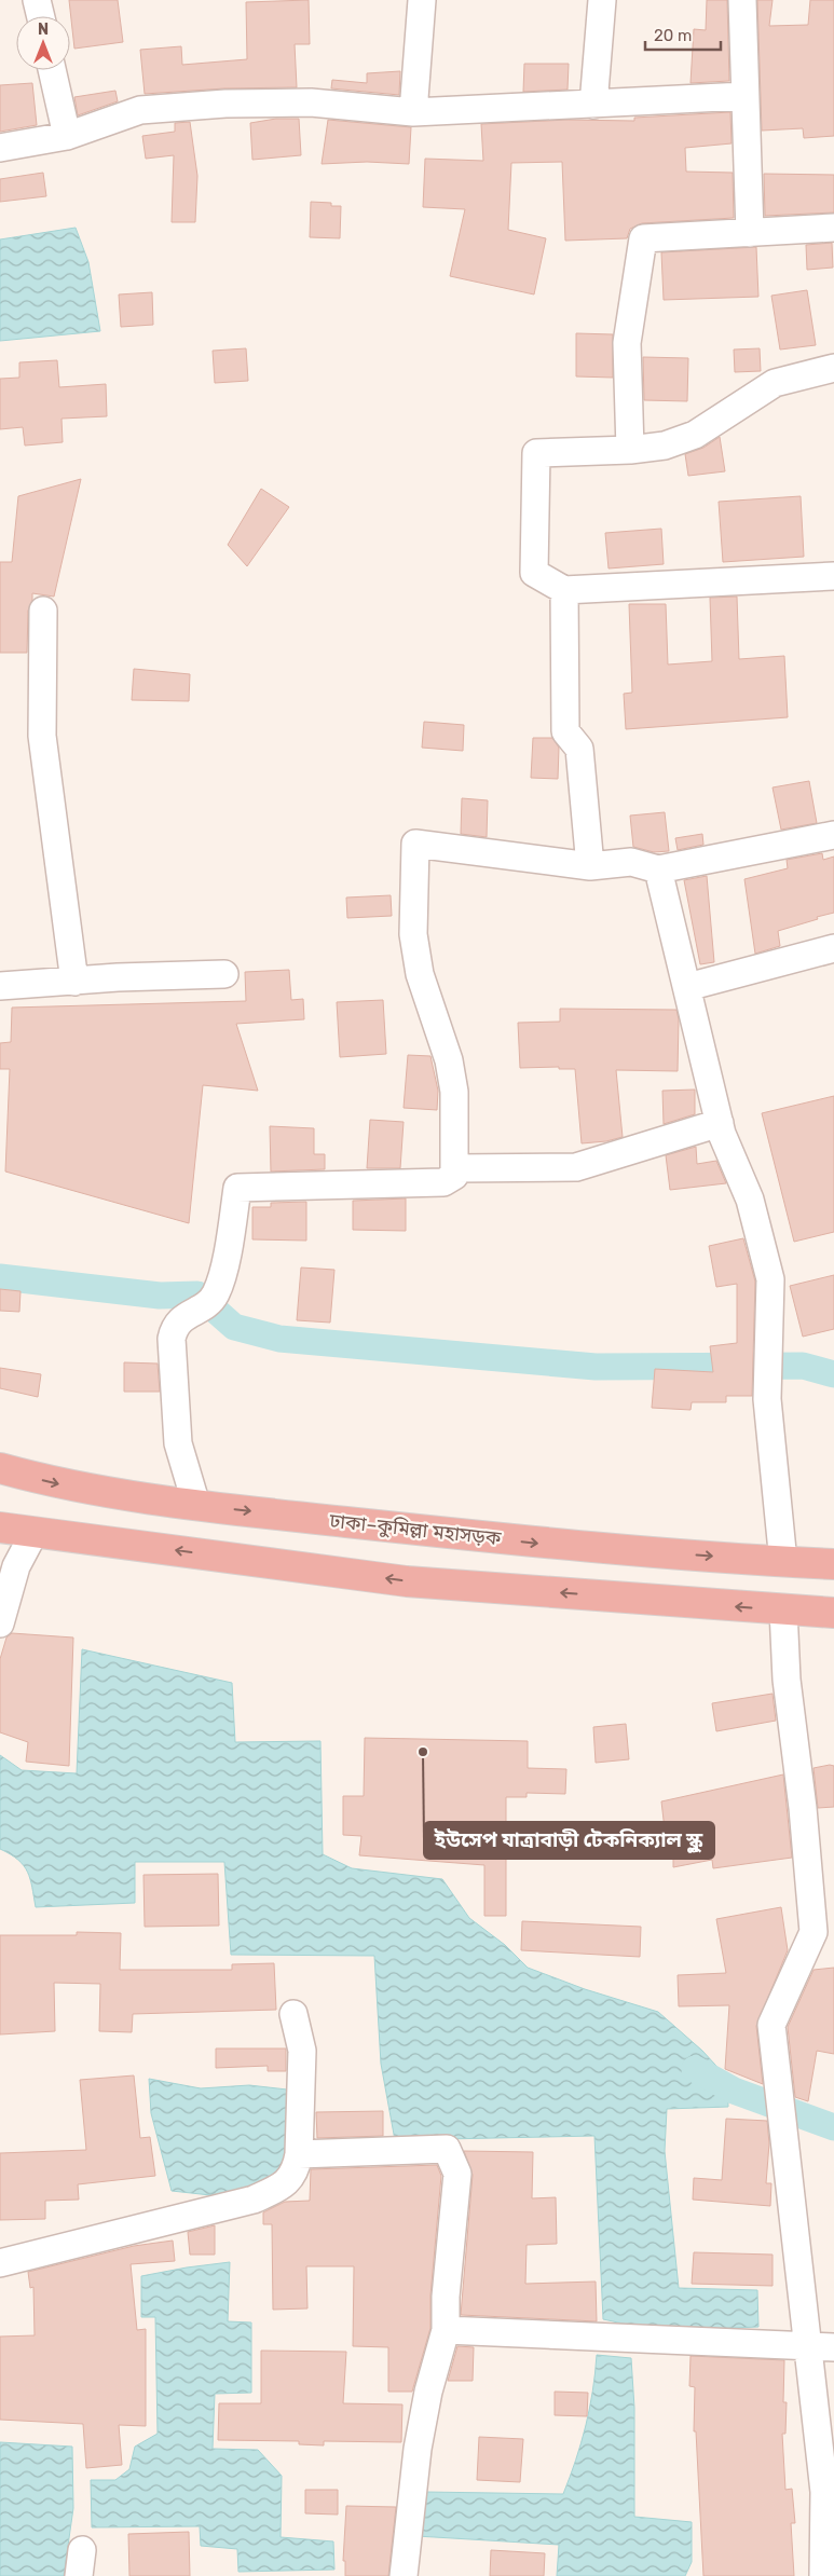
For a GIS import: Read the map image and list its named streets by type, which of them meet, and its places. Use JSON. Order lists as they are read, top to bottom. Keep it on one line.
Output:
{"streets":{"highway":["ঢাকা–কুমিল্লা মহাসড়ক"]},"places":["ইউসেপ যাত্রাবাড়ী টেকনিক্যাল স্কুল"],"scale_bar":"20 m","north":"top"}
